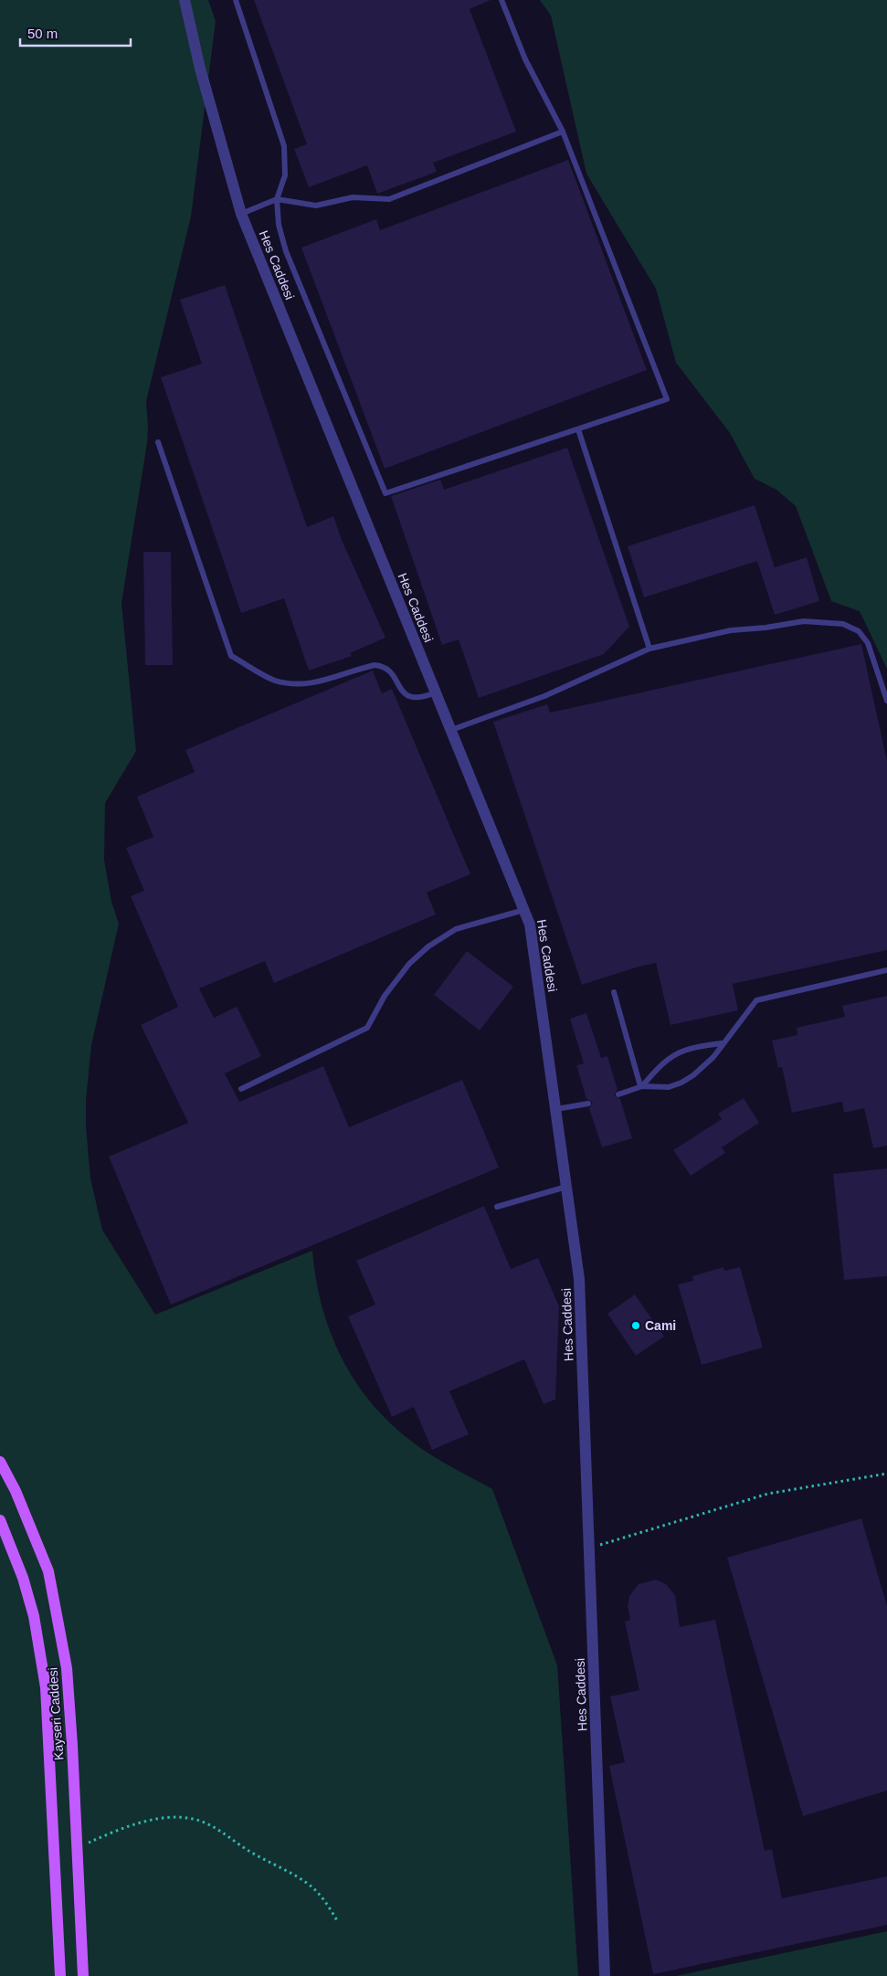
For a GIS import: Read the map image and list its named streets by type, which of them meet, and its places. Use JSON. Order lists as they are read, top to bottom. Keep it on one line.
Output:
{"streets":{"main road":["Kayseri Caddesi"],"street":["Hes Caddesi"]},"places":["Cami"],"scale_bar":"50 m"}
